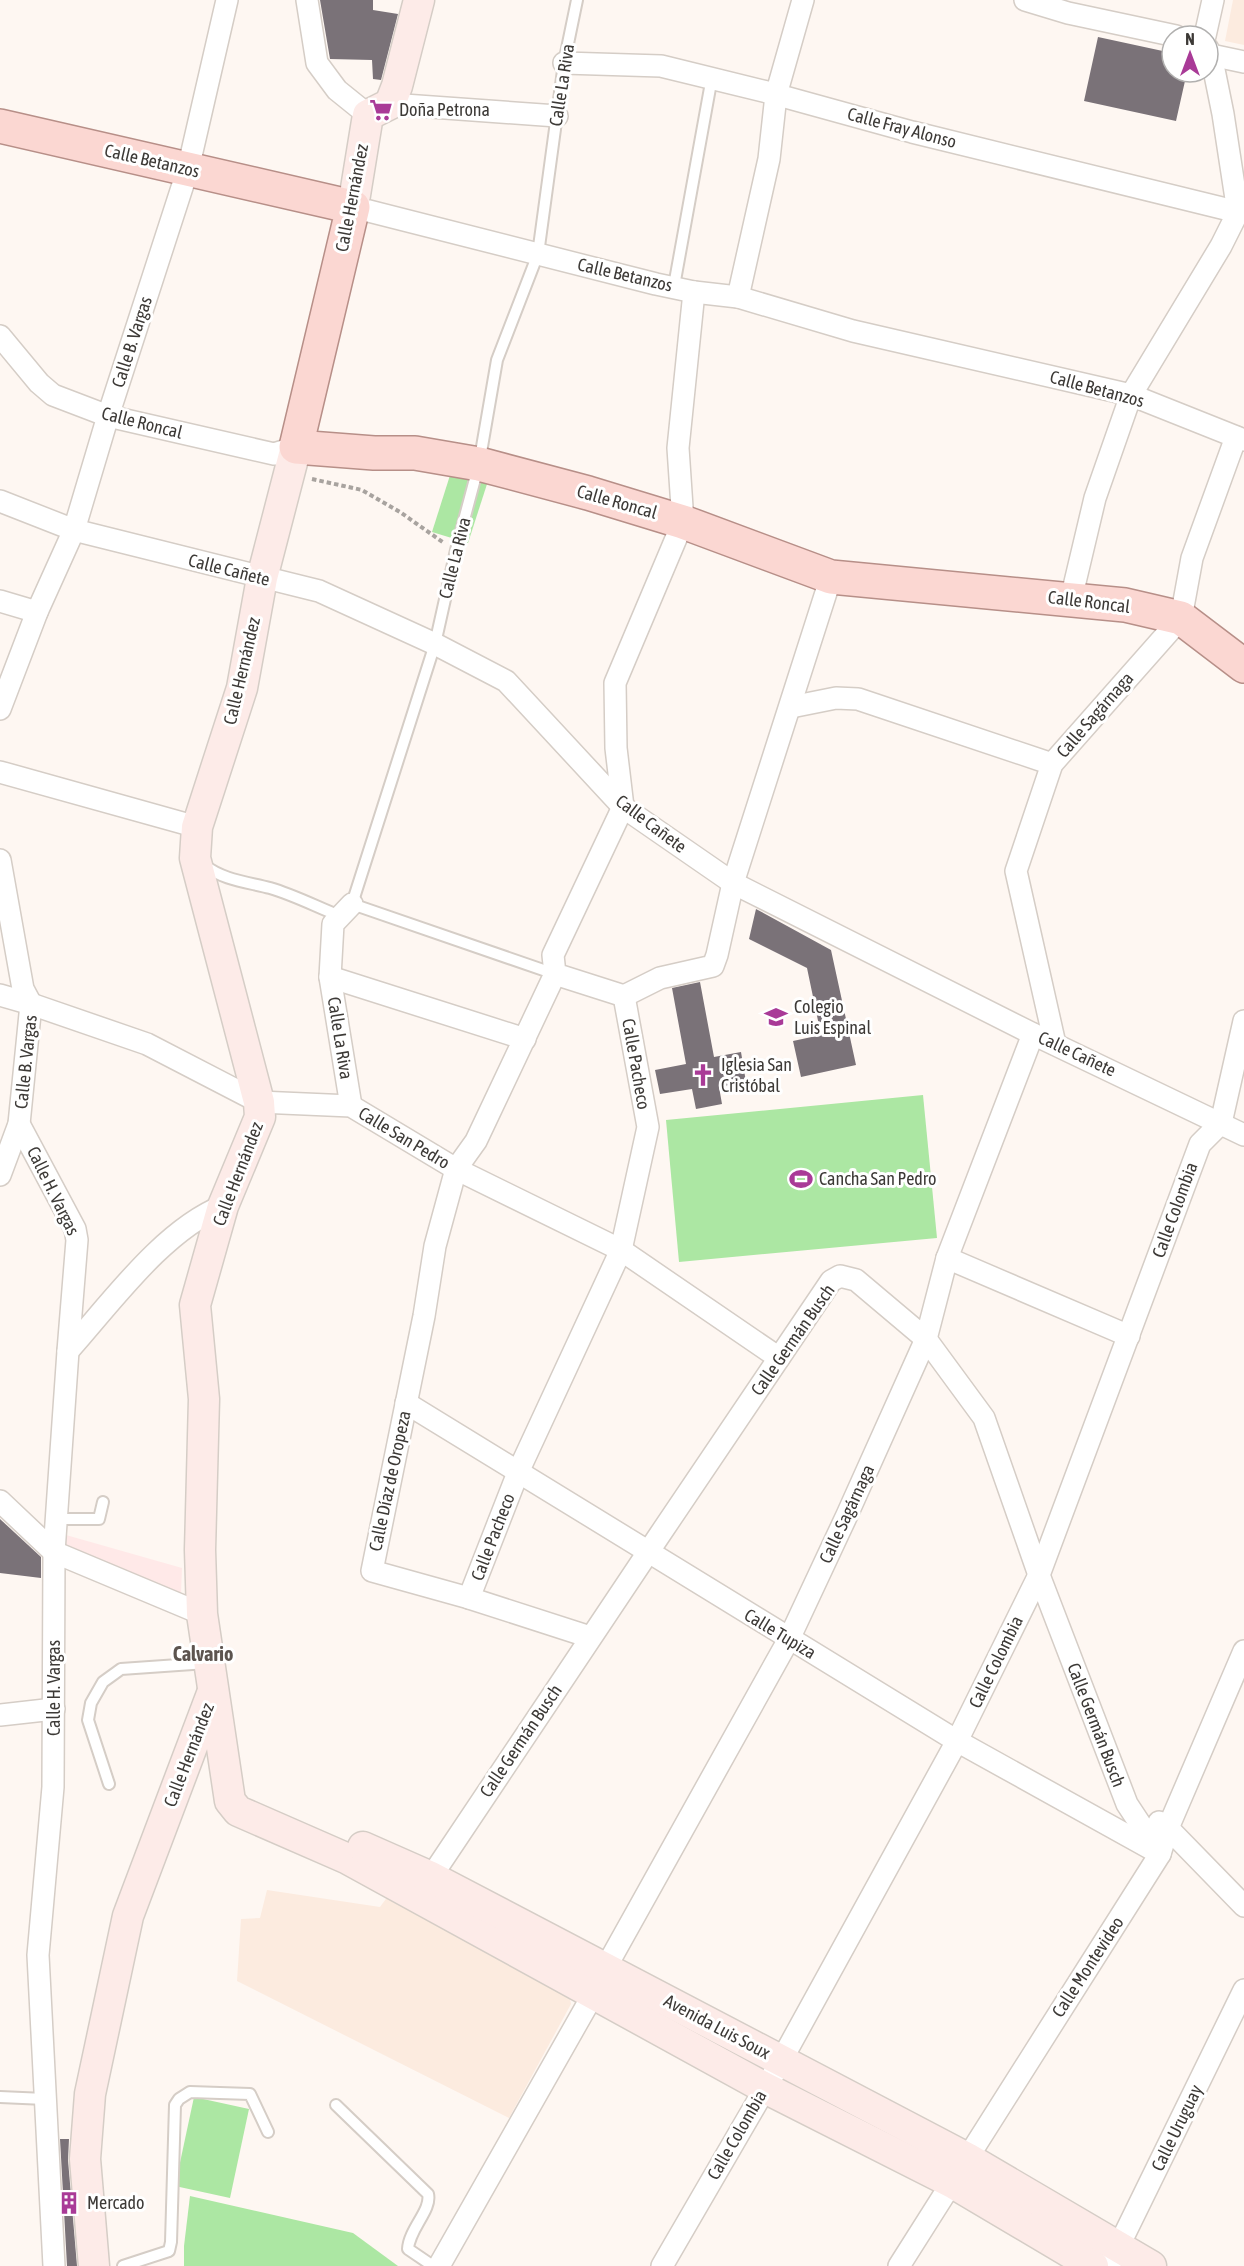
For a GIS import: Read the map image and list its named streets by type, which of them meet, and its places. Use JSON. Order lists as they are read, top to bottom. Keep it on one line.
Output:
{"streets":{"main road":["Calle Betanzos","Calle Hernández","Calle Roncal","Avenida Luis Soux"],"street":["Calle La Riva","Calle Fray Alonso","Calle B. Vargas","Calle Cañete","Calle Sagárnaga","Calle Pacheco","Calle San Pedro","Calle H. Vargas","Calle Colombia","Calle Germán Busch","Calle Díaz de Oropeza","Calle Tupiza","Calle Montevideo","Calle Uruguay"]},"crossings":[["Calle La Riva","Calle Fray Alonso"],["Calle La Riva","Calle Betanzos"],["Calle La Riva","Calle Roncal"],["Calle La Riva","Calle Cañete"],["Calle La Riva","Calle San Pedro"],["Calle Betanzos","Calle Hernández"],["Calle Betanzos","Calle B. Vargas"],["Calle Hernández","Calle Roncal"],["Calle Hernández","Calle Cañete"],["Calle Hernández","Calle San Pedro"],["Calle Hernández","Avenida Luis Soux"],["Calle B. Vargas","Calle Roncal"],["Calle B. Vargas","Calle Cañete"],["Calle B. Vargas","Calle San Pedro"],["Calle B. Vargas","Calle H. Vargas"],["Calle Roncal","Calle Sagárnaga"],["Calle Roncal","Calle Pacheco"],["Calle Cañete","Calle Sagárnaga"],["Calle Cañete","Calle Pacheco"],["Calle Cañete","Calle Colombia"],["Calle Sagárnaga","Calle Germán Busch"],["Calle Sagárnaga","Calle Tupiza"],["Calle Sagárnaga","Avenida Luis Soux"],["Calle Pacheco","Calle San Pedro"],["Calle Pacheco","Calle Díaz de Oropeza"],["Calle Pacheco","Calle Tupiza"],["Calle San Pedro","Calle Germán Busch"],["Calle San Pedro","Calle Díaz de Oropeza"],["Calle Colombia","Calle Germán Busch"],["Calle Colombia","Calle Tupiza"],["Calle Colombia","Avenida Luis Soux"],["Calle Germán Busch","Calle Díaz de Oropeza"],["Calle Germán Busch","Calle Tupiza"],["Calle Germán Busch","Calle Montevideo"],["Calle Germán Busch","Avenida Luis Soux"],["Calle Díaz de Oropeza","Calle Tupiza"],["Calle Tupiza","Calle Montevideo"],["Calle Montevideo","Avenida Luis Soux"],["Avenida Luis Soux","Calle Uruguay"]],"districts":["Calvario"],"places":{"supermarket":["Doña Petrona"],"school or university":["Colegio Luis Espinal"],"church":["Iglesia San Cristóbal"],"sports":["Cancha San Pedro"],"building":["Mercado"]},"north":"top"}
